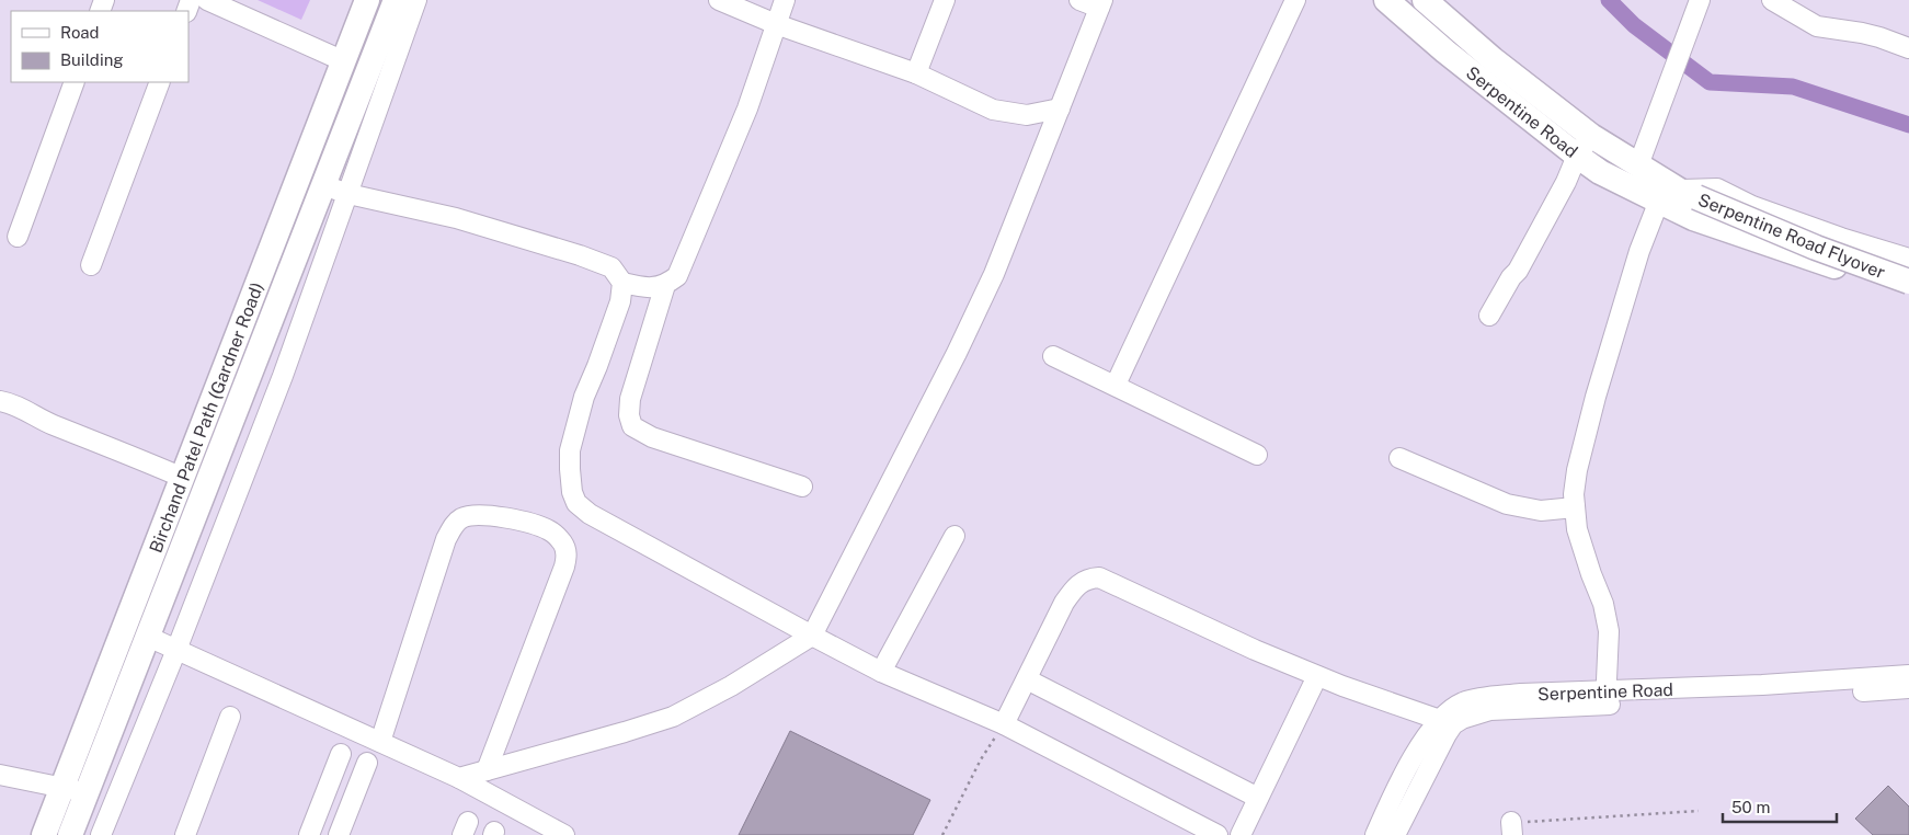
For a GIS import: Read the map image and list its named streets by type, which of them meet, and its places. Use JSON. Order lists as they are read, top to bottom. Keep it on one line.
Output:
{"streets":{"main road":["Serpentine Road","Serpentine Road Flyover","Birchand Patel Path (Gardner Road)"]},"crossings":[["Serpentine Road","Serpentine Road Flyover"]],"legend":["Road","Building"],"scale_bar":"50 m"}
